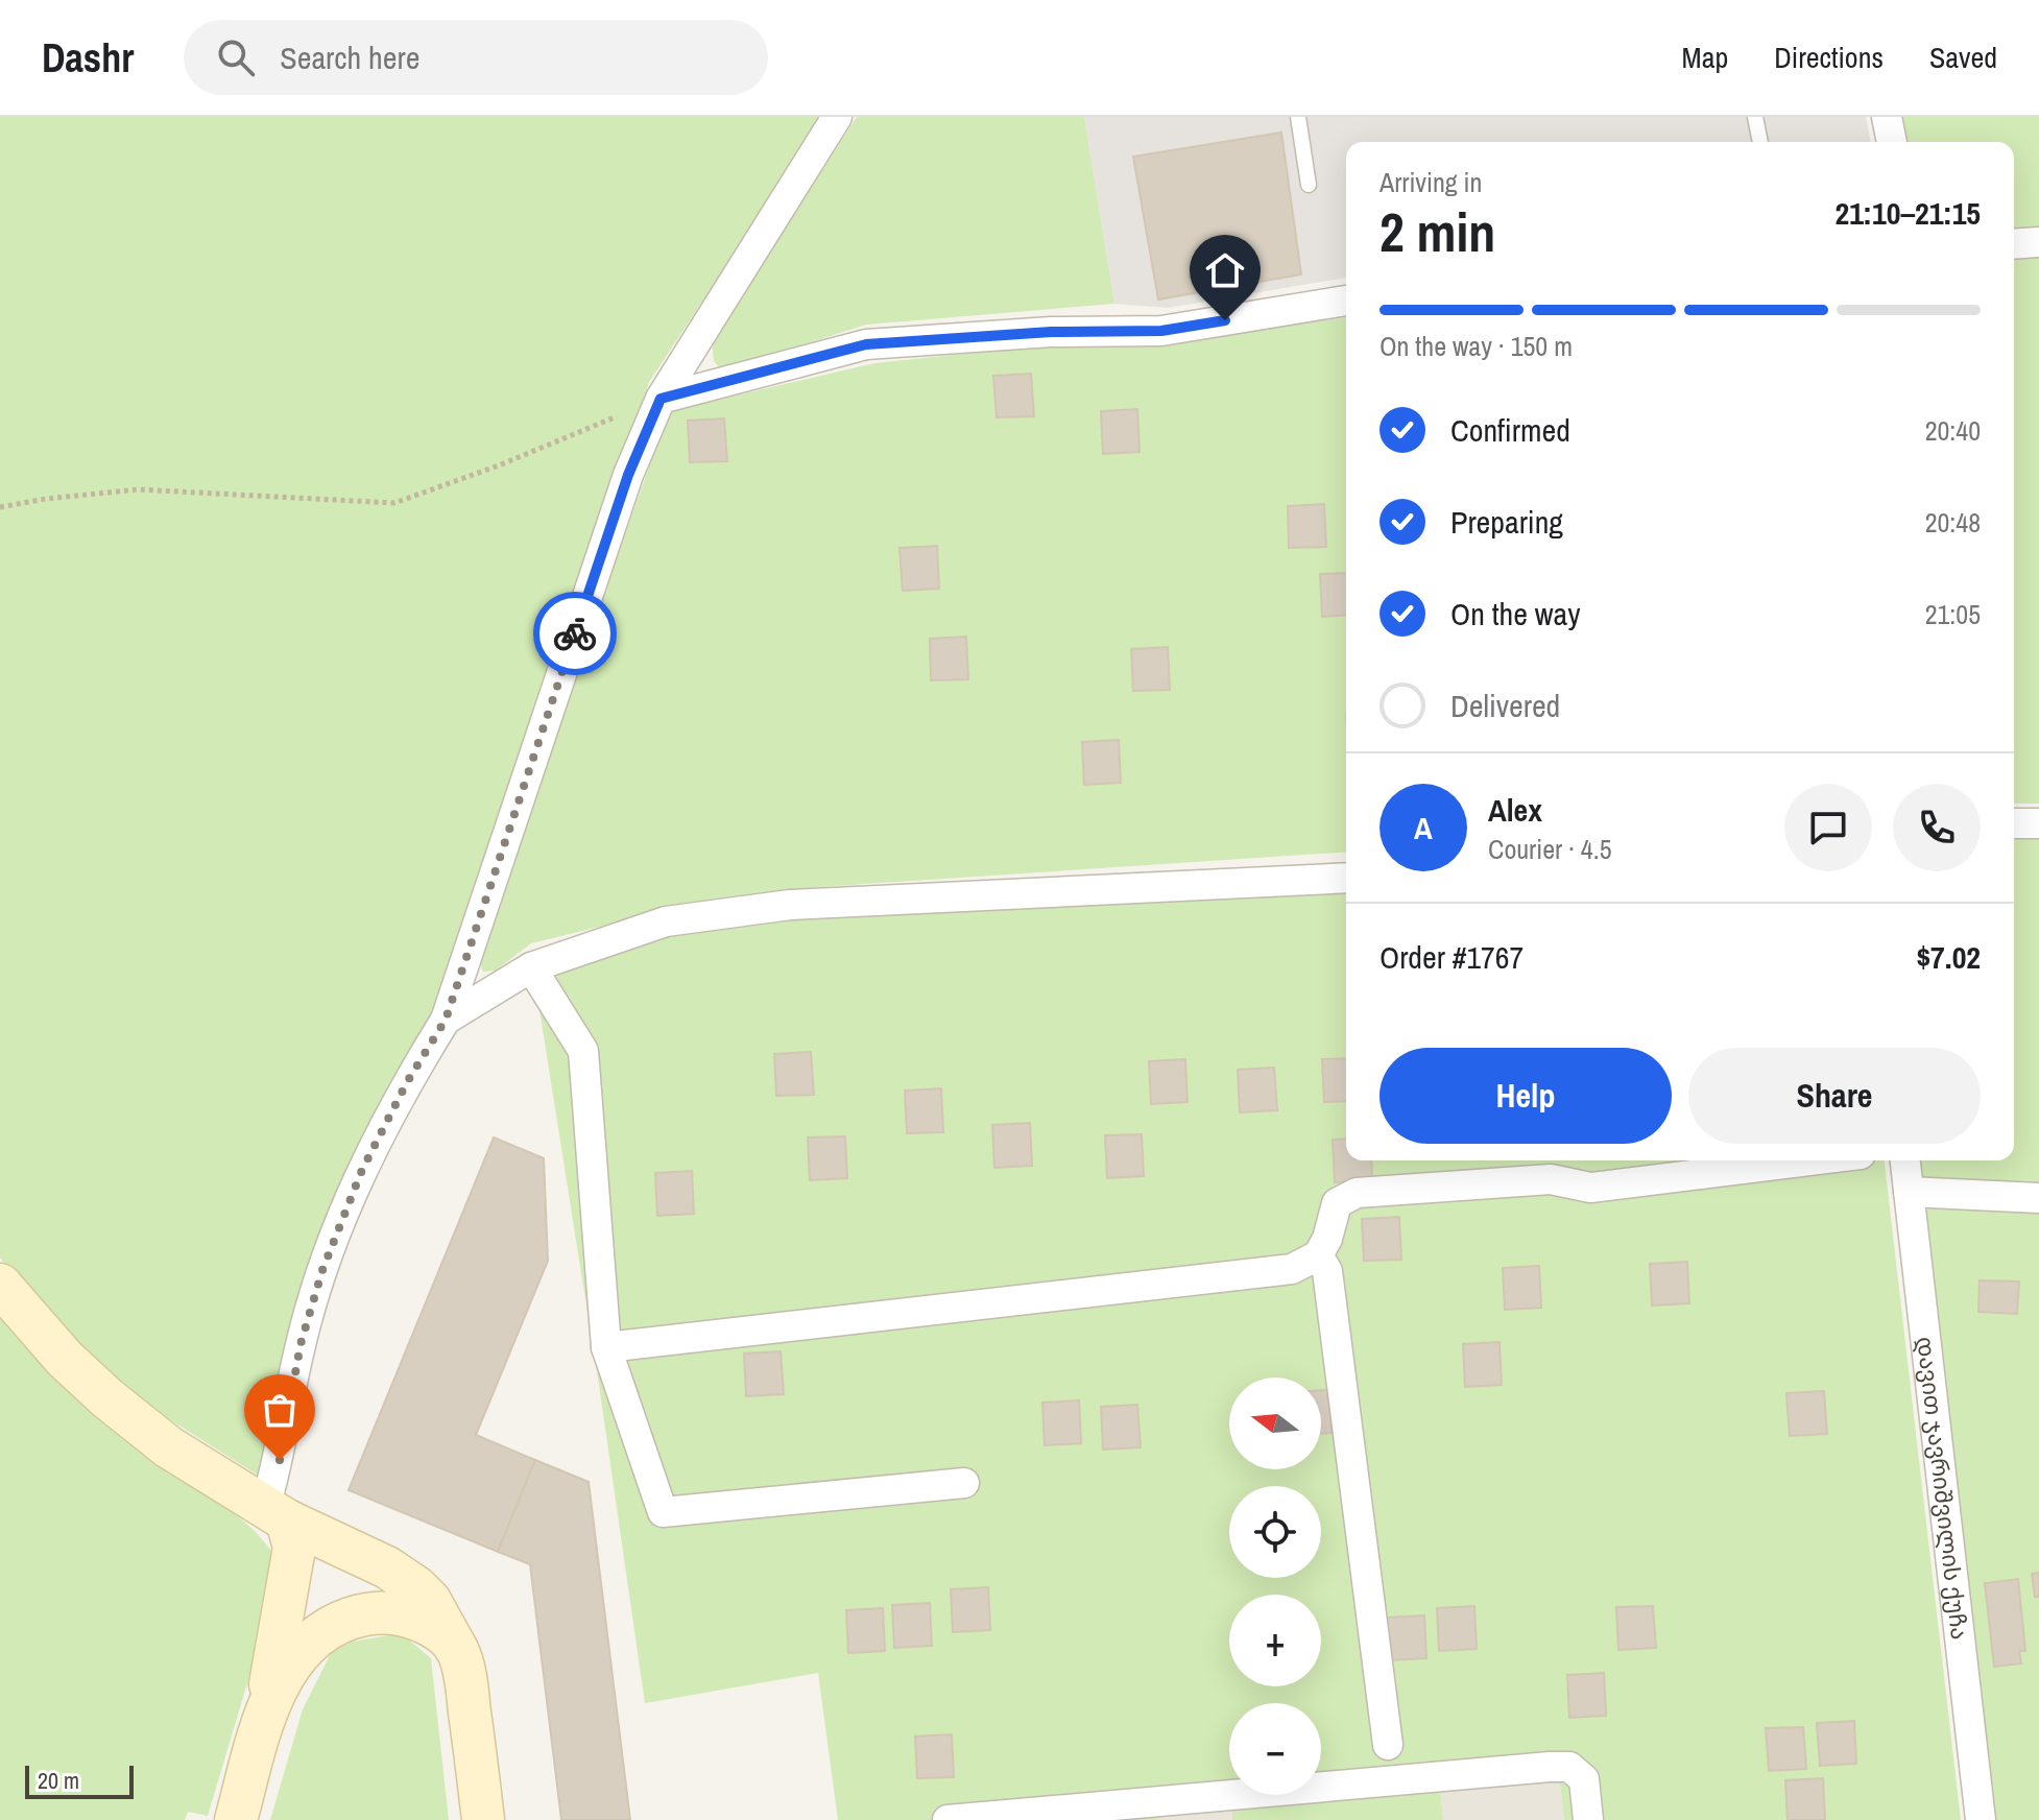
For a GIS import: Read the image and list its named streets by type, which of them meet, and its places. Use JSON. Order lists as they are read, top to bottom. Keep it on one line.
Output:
{"streets":{"street":["დავით ჯავრიშვილის ქუჩა"]},"scale_bar":"20 m","north":"left","page":{"header":"Dashr","search":"Search here","nav":["Map","Directions","Saved"],"heading":["2 min","Arriving in","21:10–21:15"],"panel":["Alex","Courier · 4.5","Order #1767","$7.02"],"bar":"On the way · 150 m","list":[["Confirmed","20:40"],["Preparing","20:48"],["On the way","21:05"],"Delivered"],"round":"A","buttons":["Help","Share"],"map_buttons":["+","−"],"scale":"20 m"}}
